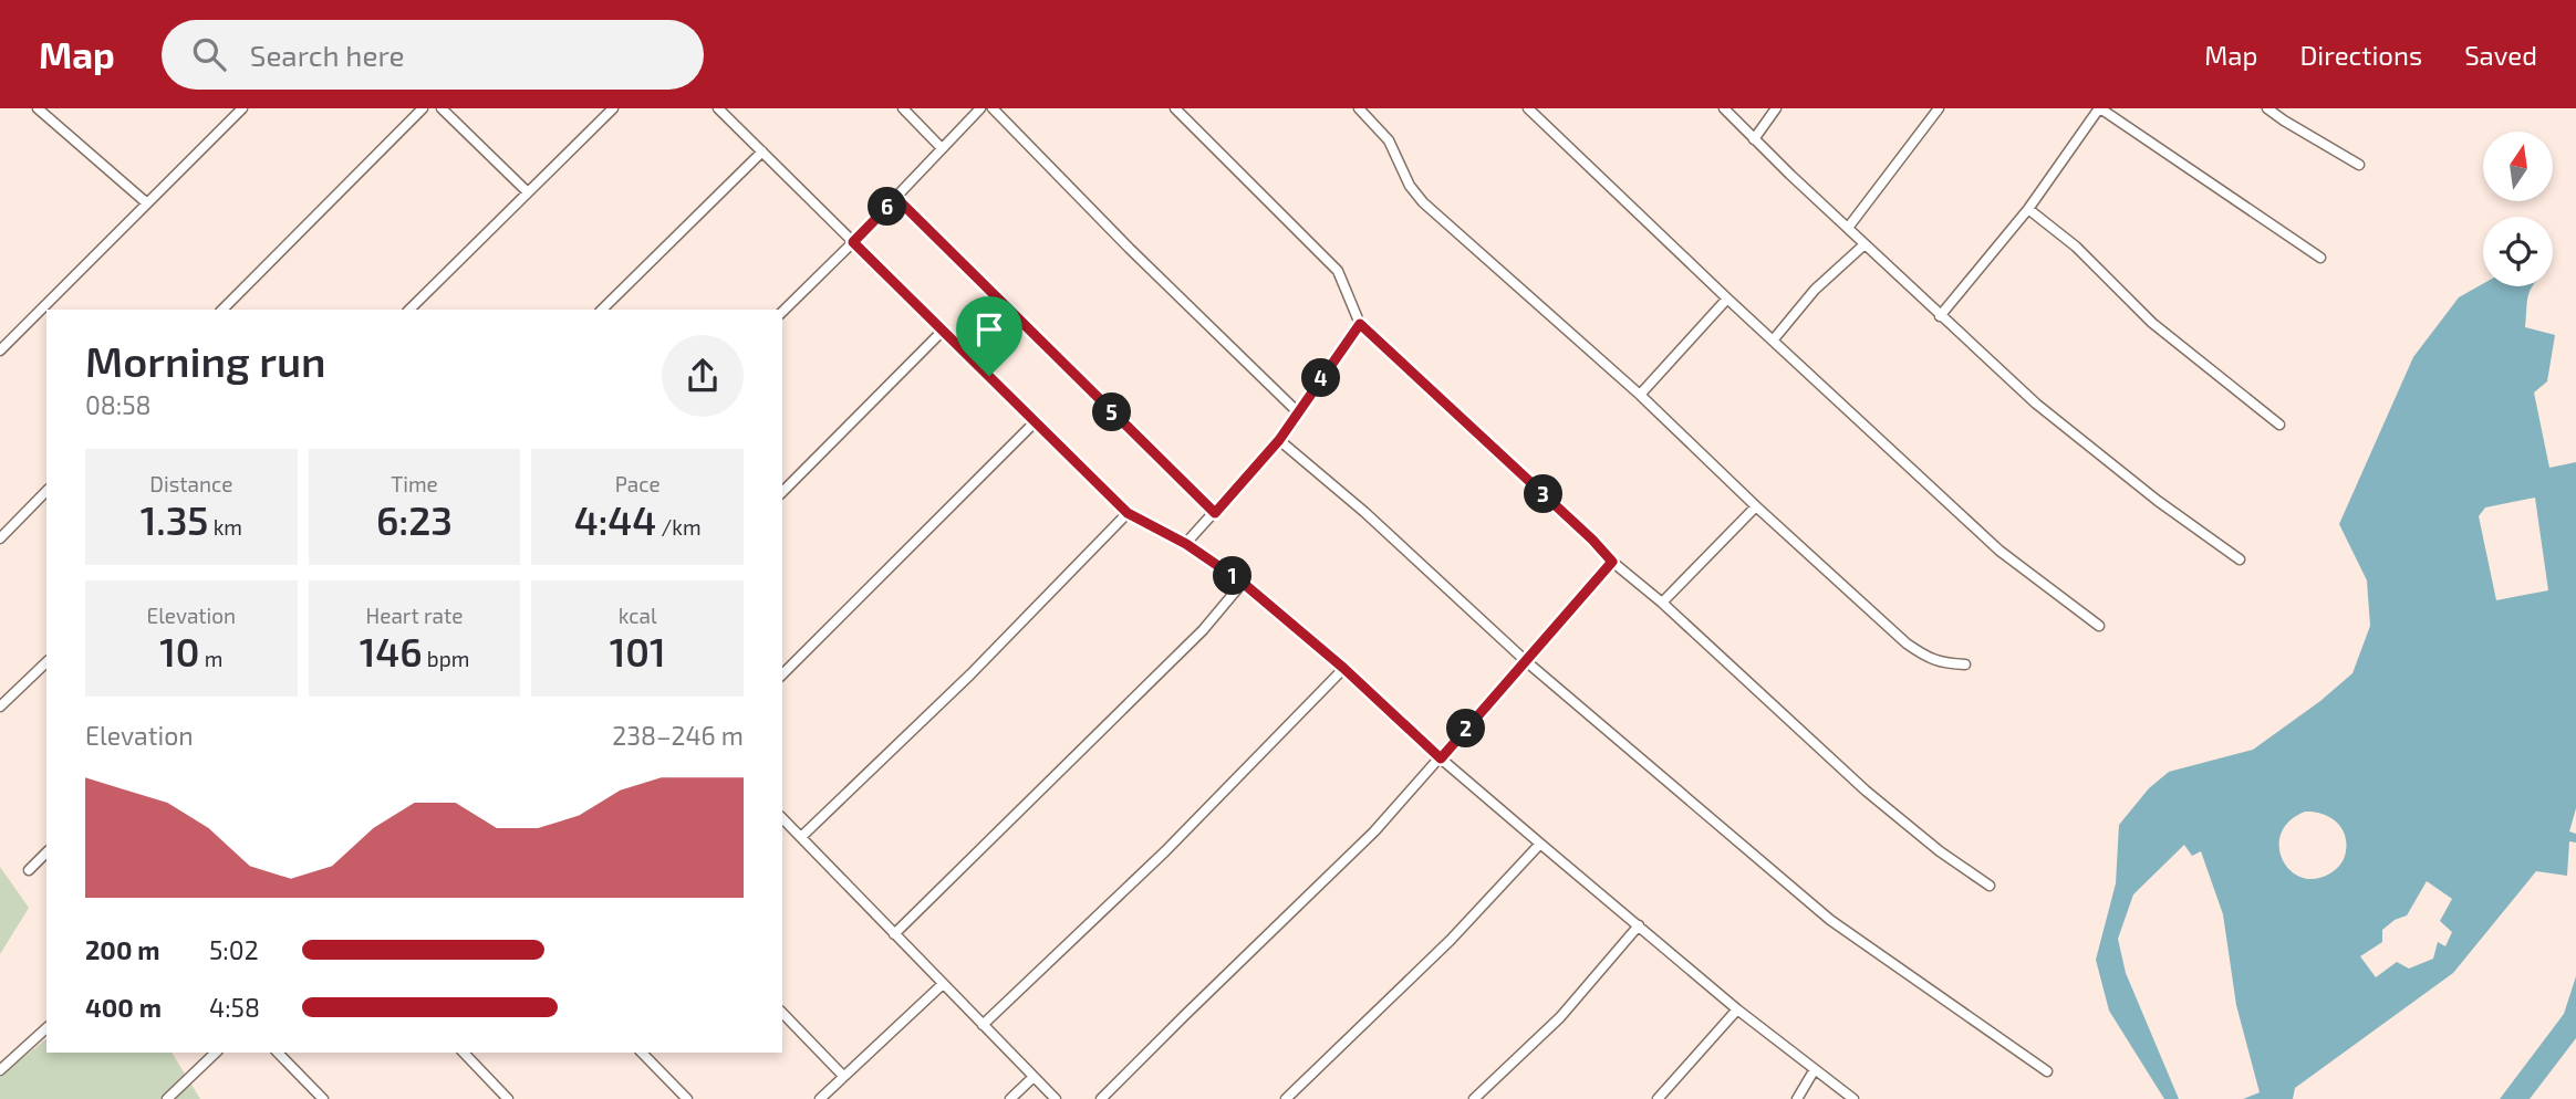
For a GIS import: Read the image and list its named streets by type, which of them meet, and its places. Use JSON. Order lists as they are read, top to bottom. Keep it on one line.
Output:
{"north":"top","page":{"header":"Map","search":"Search here","nav":["Map","Directions","Saved"],"pins":["6","4","5","3","1","2"],"heading":["Morning run","08:58"],"stats":[["Distance","1.35 km"],["Time","6:23"],["Pace","4:44 /km"],["Elevation","10 m"],["Heart rate","146 bpm"],["kcal","101"]],"chart":["Elevation","238–246 m"],"list":[{"name":"200 m","note":"5:02"},{"name":"400 m","note":"4:58"}]}}
